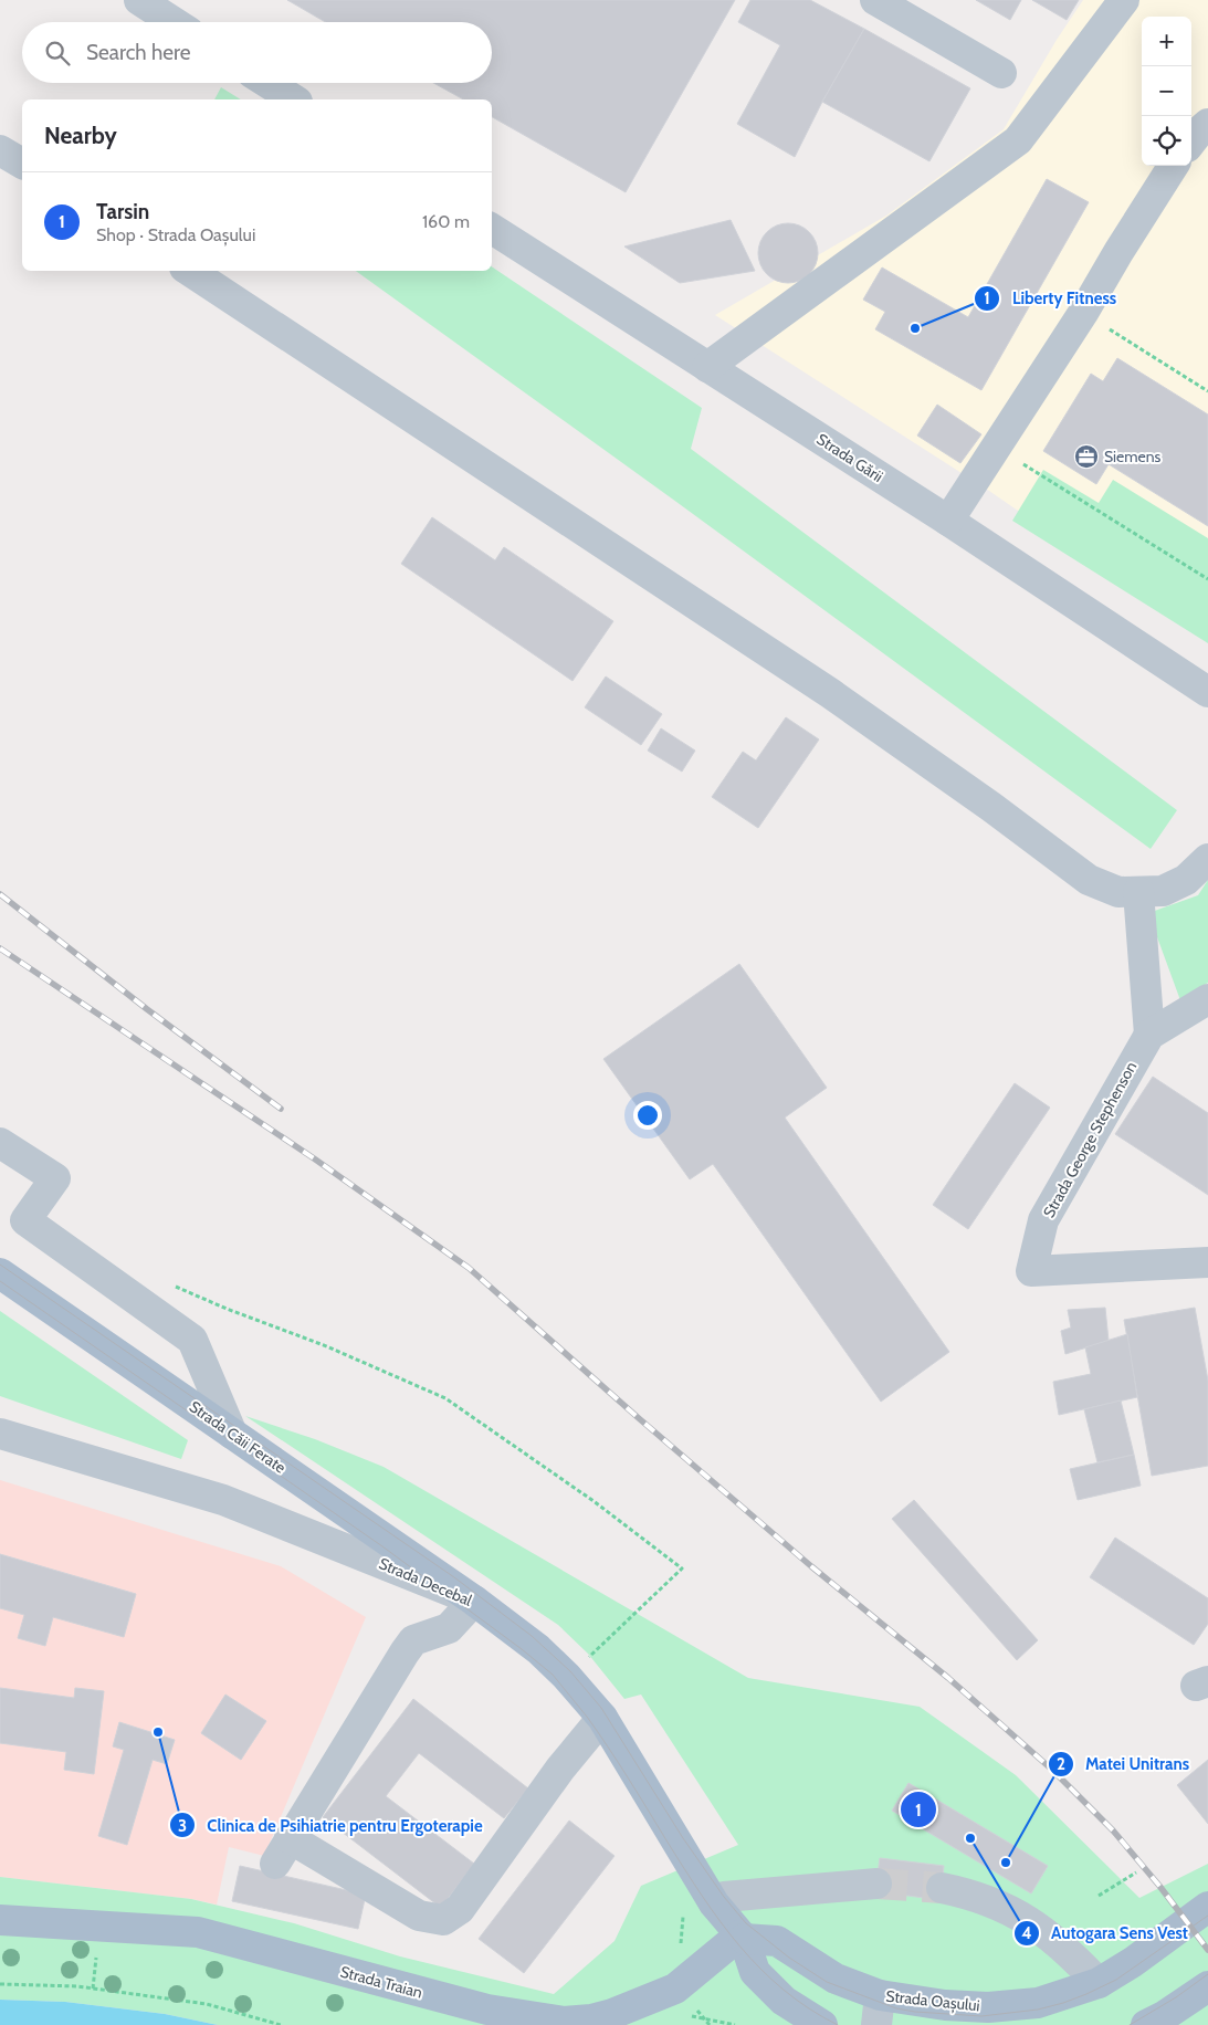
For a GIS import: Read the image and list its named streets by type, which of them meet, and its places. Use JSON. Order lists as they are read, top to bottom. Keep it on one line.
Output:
{"streets":{"main road":["Strada Căii Ferate","Strada Decebal","Strada Traian","Strada Oașului"],"street":["Strada Gării","Strada George Stephenson"]},"crossings":[["Strada Căii Ferate","Strada Decebal"],["Strada Decebal","Strada Traian"],["Strada Decebal","Strada Oașului"],["Strada Traian","Strada Oașului"]],"places":{"other":["Liberty Fitness","Clinica de Psihiatrie pentru Ergoterapie","Autogara Sens Vest","Matei Unitrans"],"office":["Siemens"]},"page":{"map_buttons":["+","−"],"search":"Search here","heading":"Nearby","list":[{"mark":"1","name":"Tarsin","note":"Shop · Strada Oașului","value":"160 m"}],"pins":"1"}}
